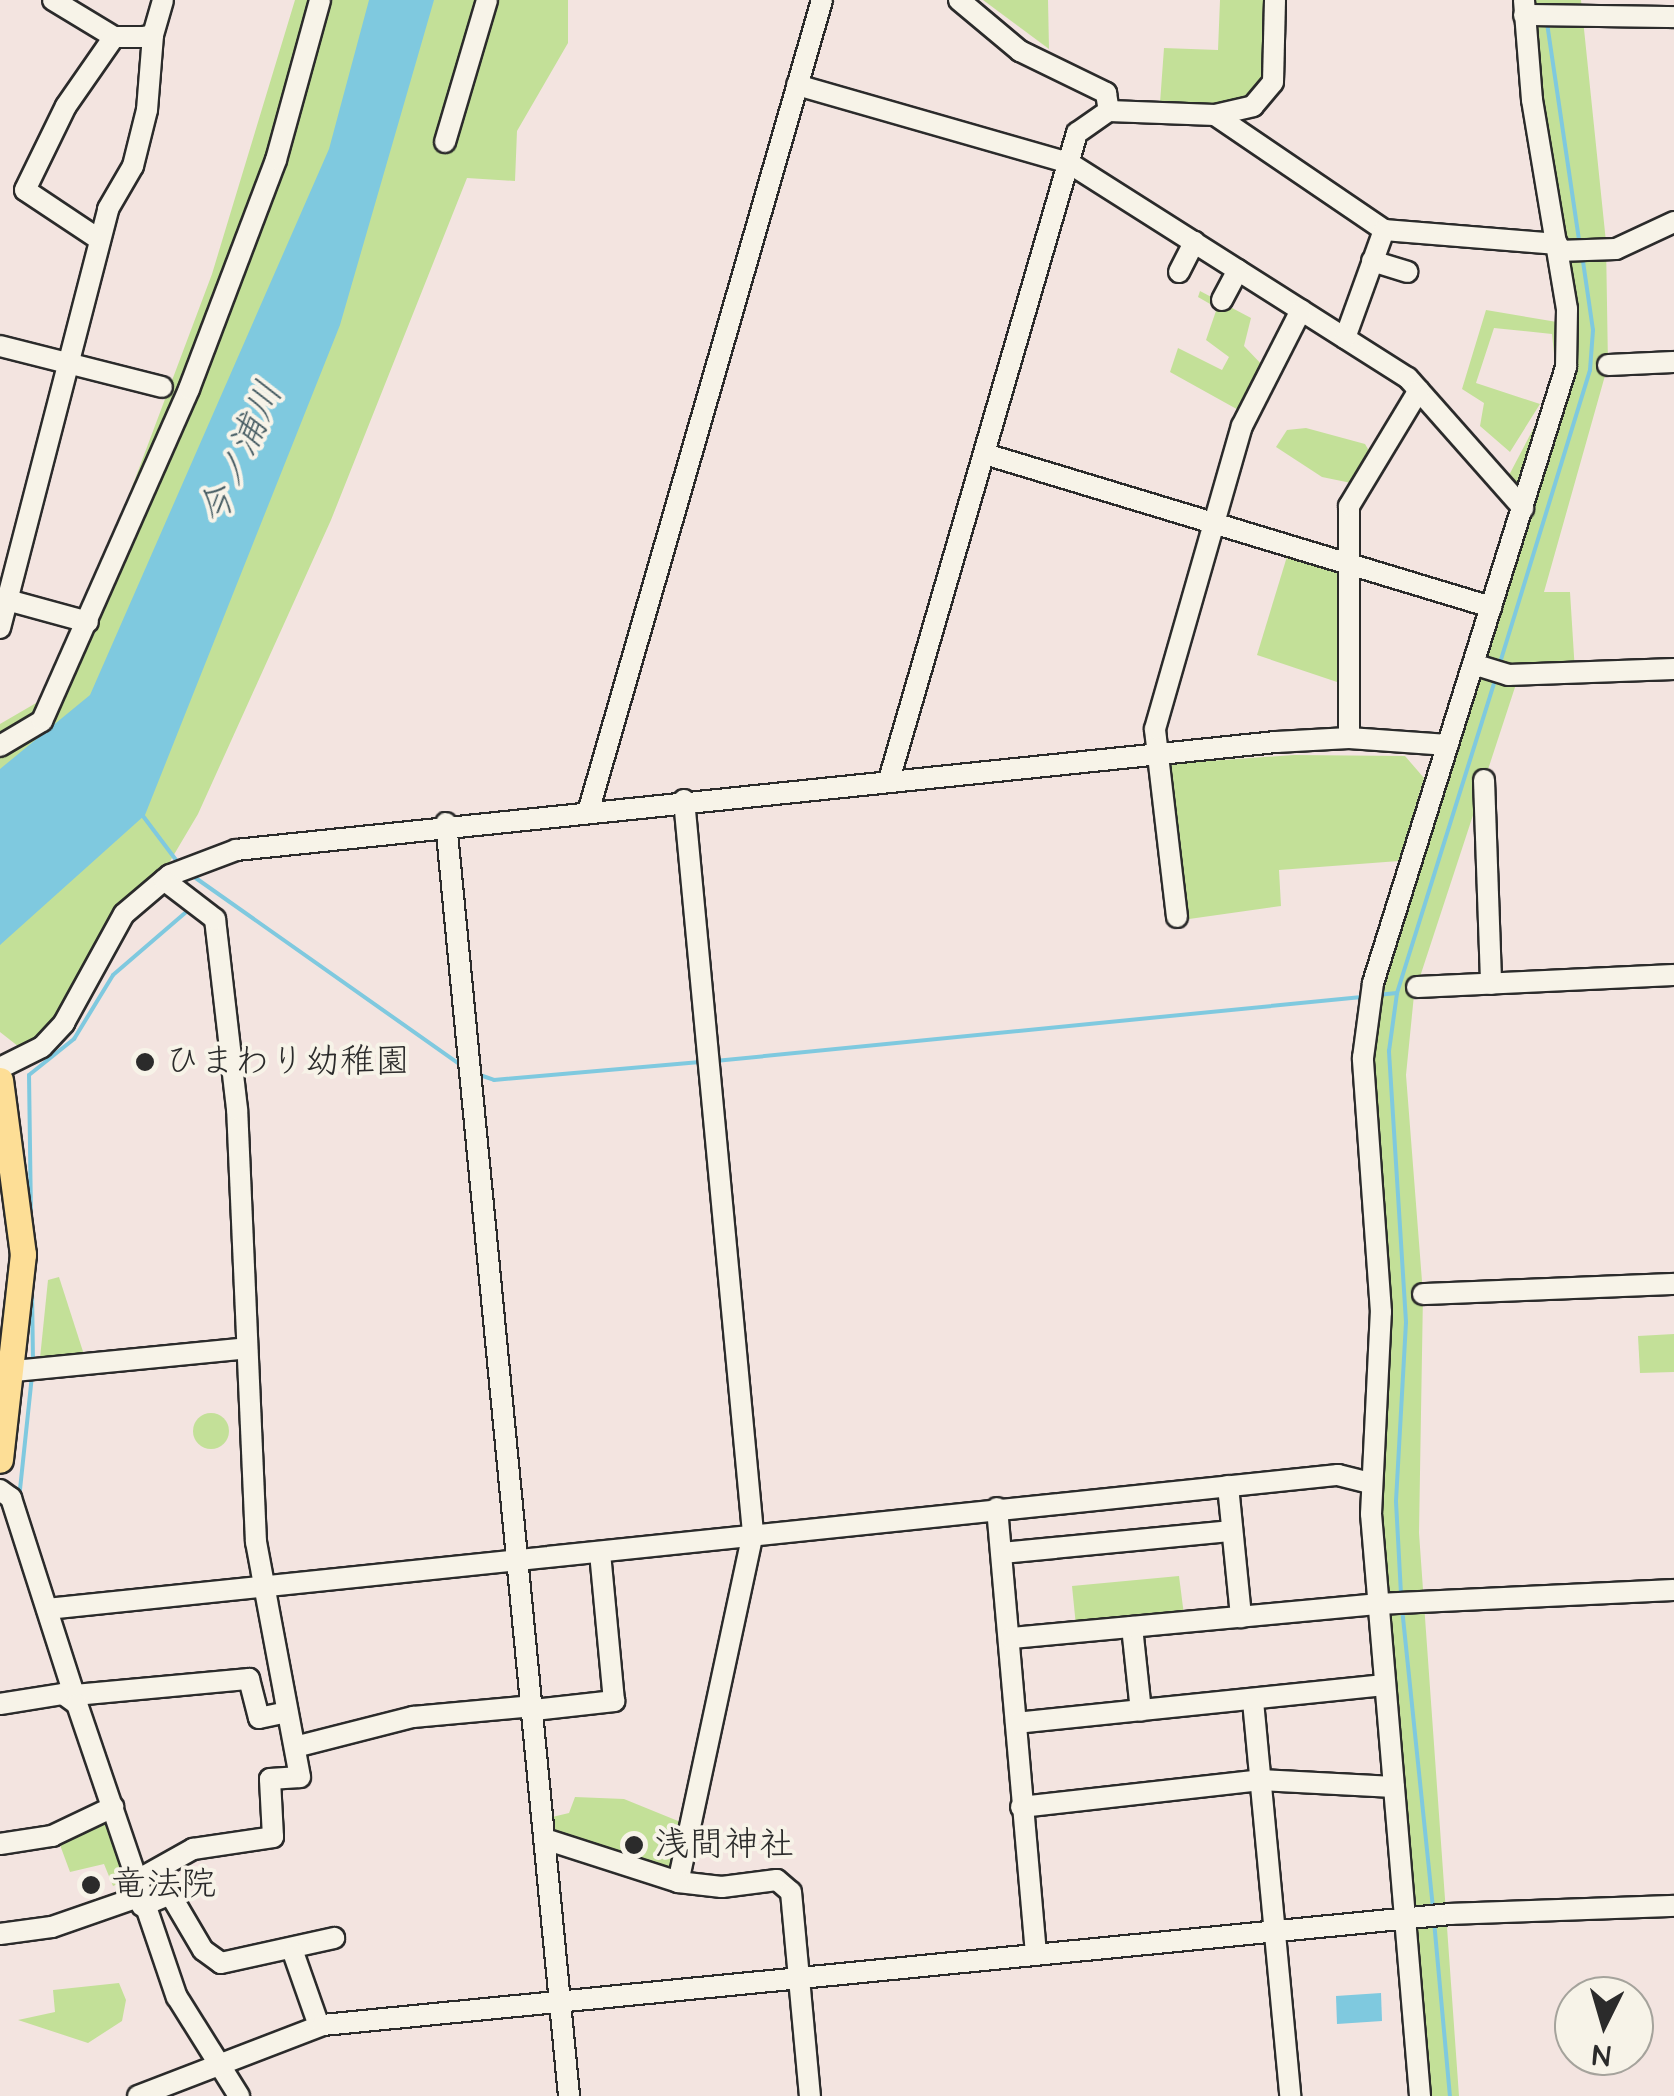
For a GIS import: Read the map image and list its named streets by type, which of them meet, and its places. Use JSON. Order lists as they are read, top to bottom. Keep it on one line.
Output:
{"water":["今ノ浦川"],"places":["ひまわり幼稚園","浅間神社","竜法院"],"north":"bottom"}
